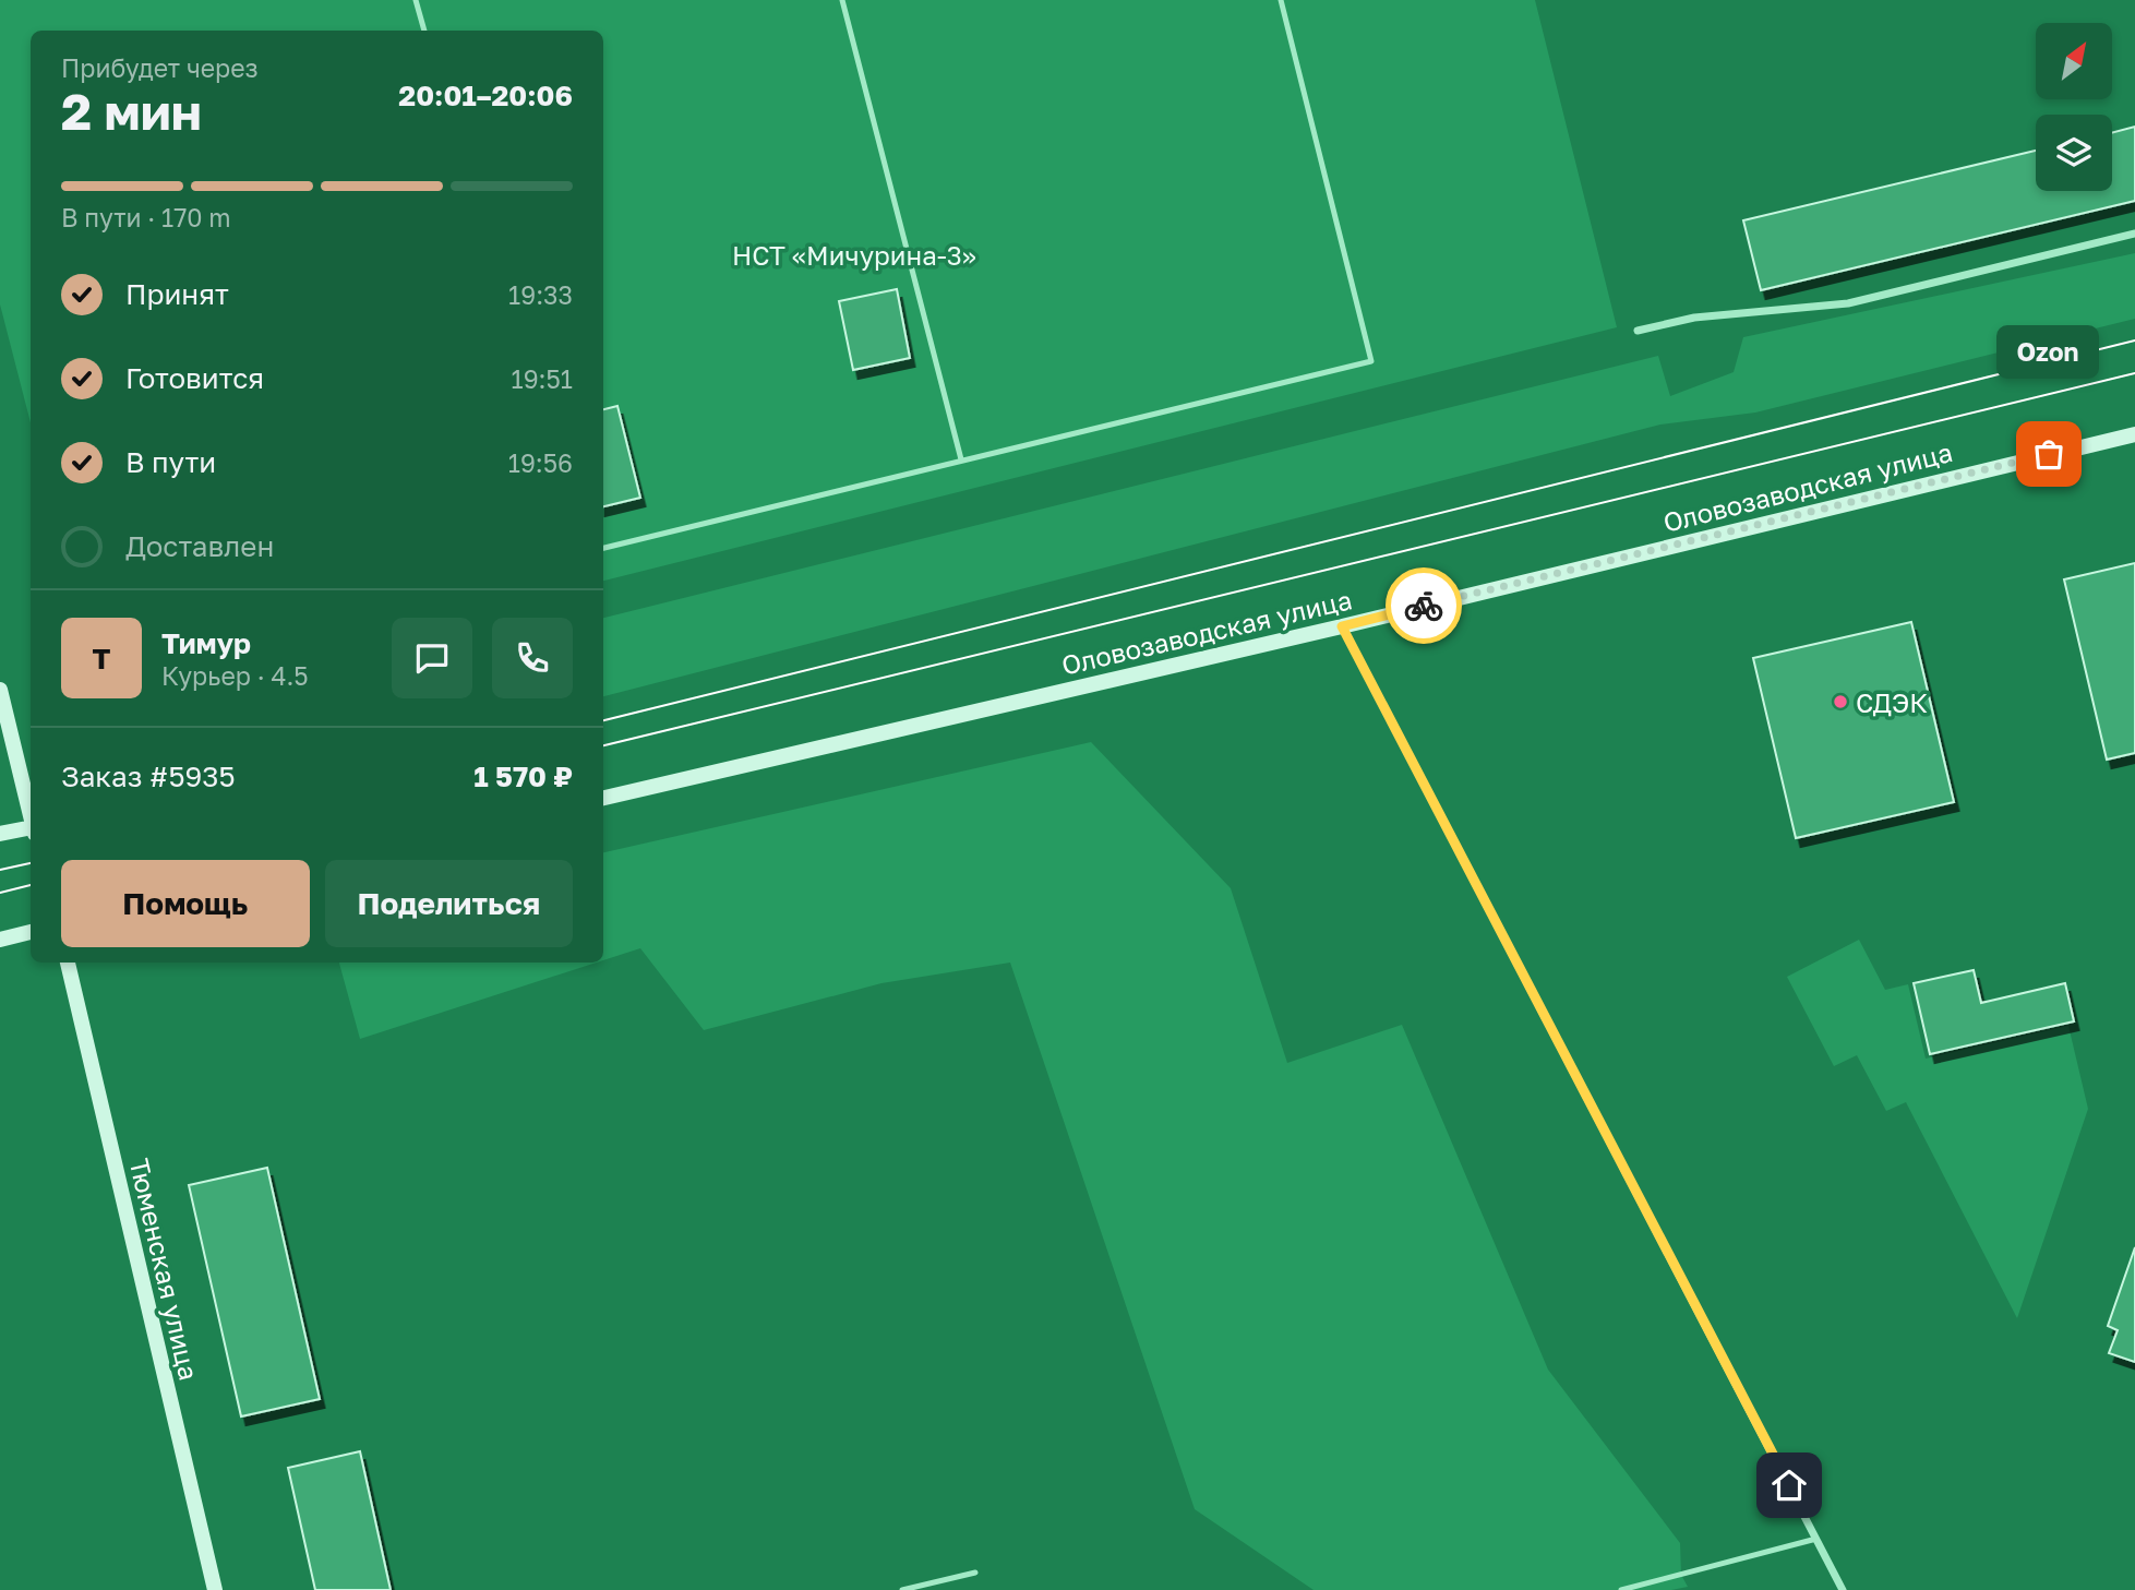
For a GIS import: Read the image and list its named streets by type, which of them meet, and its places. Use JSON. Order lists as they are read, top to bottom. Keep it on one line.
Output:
{"streets":{"street":["Оловозаводская улица","Тюменская улица"]},"parks":["НСТ «Мичурина-3»"],"places":["Ozon","СДЭК"],"north":"top right","page":{"heading":["2 мин","Прибудет через","20:01–20:06"],"panel":["Тимур","Курьер · 4.5","Заказ #5935","1 570 ₽"],"bar":"В пути · 170 m","list":[["Принят","19:33"],["Готовится","19:51"],["В пути","19:56"],"Доставлен"],"bubble":"Ozon","round":"Т","buttons":["Помощь","Поделиться"]}}
